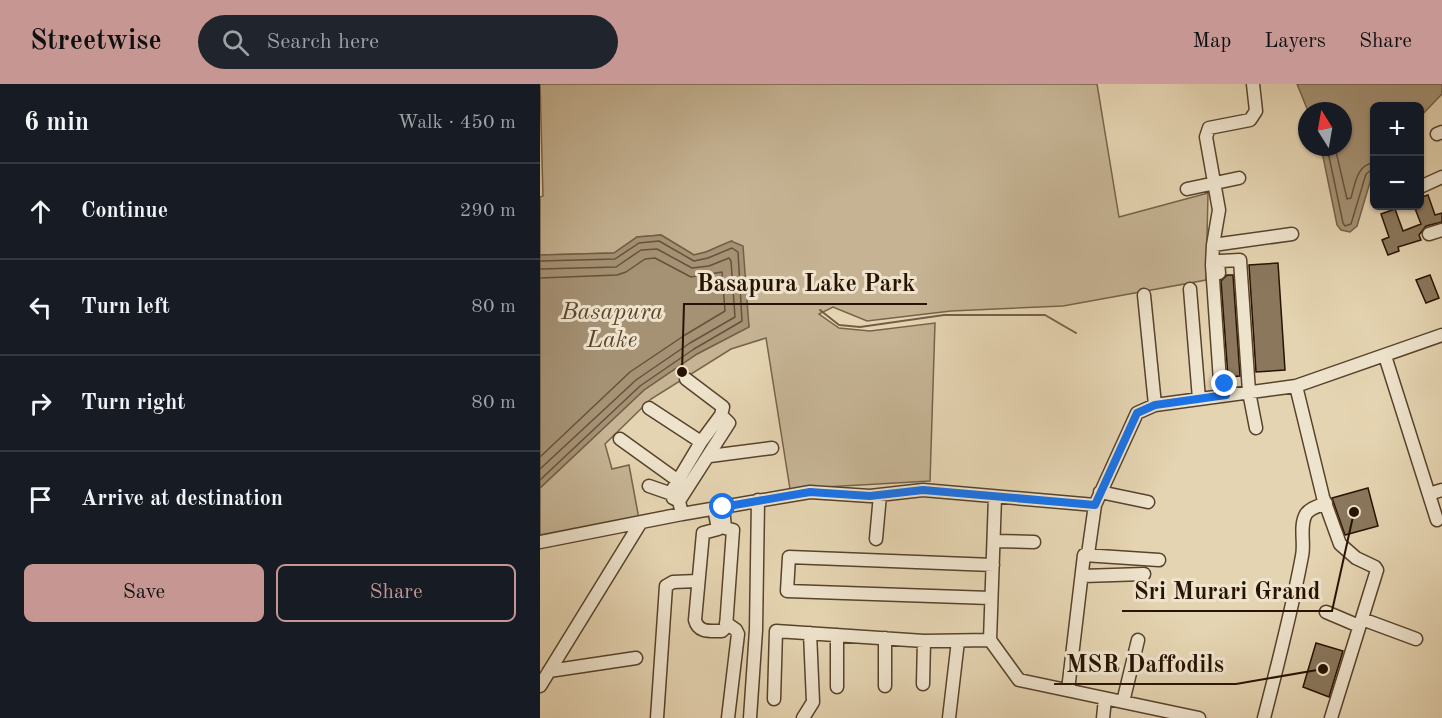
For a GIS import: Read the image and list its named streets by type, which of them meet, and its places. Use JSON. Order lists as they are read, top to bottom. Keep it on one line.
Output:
{"water":["Basapura Lake"],"places":["Basapura Lake Park","Sri Murari Grand","MSR Daffodils"],"north":"top","page":{"header":"Streetwise","search":"Search here","nav":["Map","Layers","Share"],"heading":["6 min","Walk · 450 m"],"map_buttons":["+","−"],"list":[["Continue","290 m"],["Turn left","80 m"],["Turn right","80 m"],"Arrive at destination"],"buttons":["Save","Share"]}}
